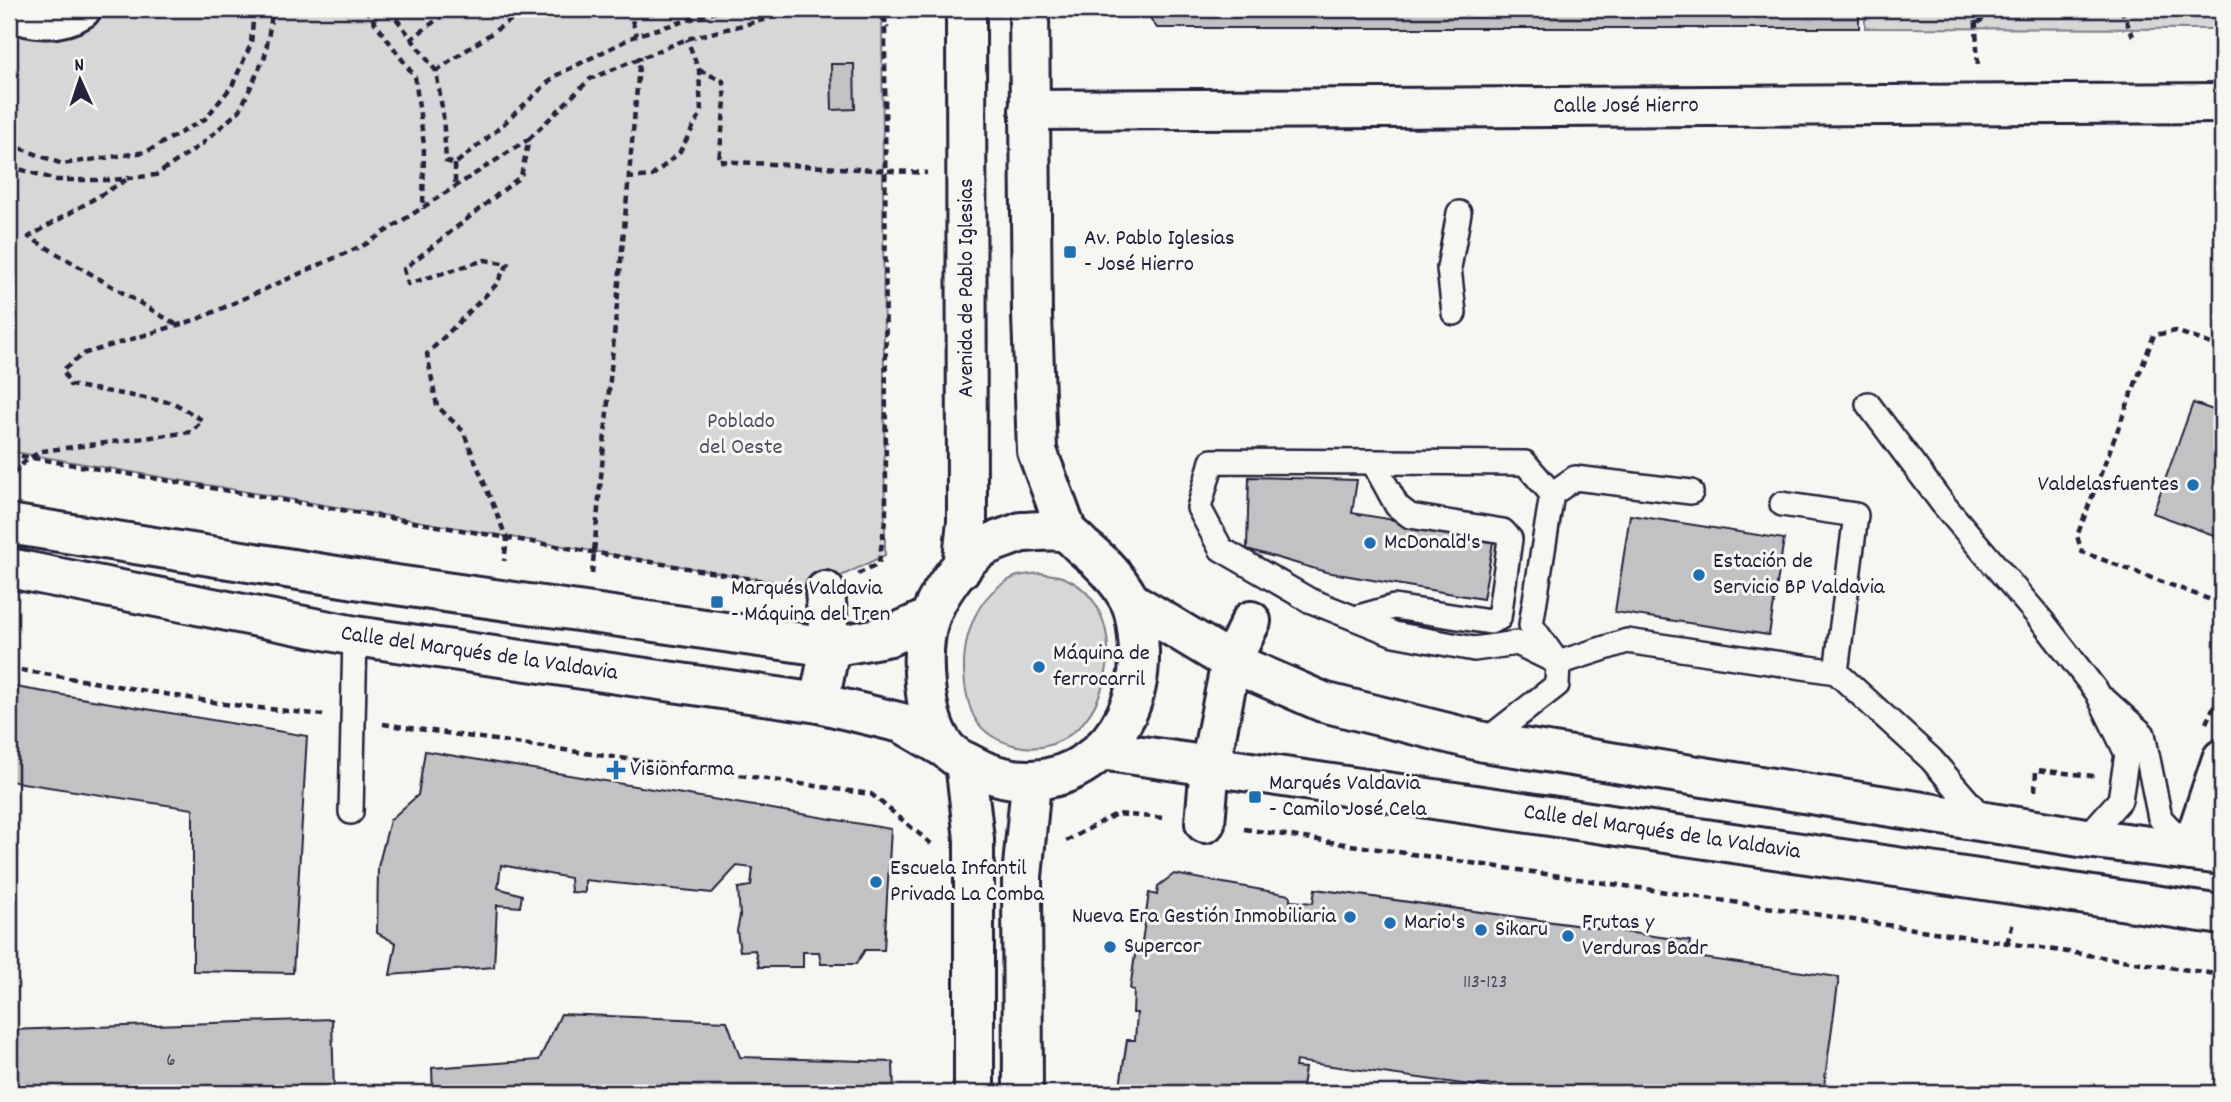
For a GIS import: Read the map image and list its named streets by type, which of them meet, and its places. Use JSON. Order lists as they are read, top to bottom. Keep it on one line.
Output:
{"streets":{"street":["Calle José Hierro","Avenida de Pablo Iglesias","Calle del Marqués de la Valdavia"]},"crossings":[["Avenida de Pablo Iglesias","Calle del Marqués de la Valdavia"]],"parks":["Poblado del Oeste"],"places":{"transit":["Av. Pablo Iglesias - José Hierro","Marqués Valdavia - Máquina del Tren","Marqués Valdavia - Camilo José Cela"],"other":["Valdelasfuentes","McDonald's","Estación de Servicio BP Valdavia","Máquina de ferrocarril","Escuela Infantil Privada La Comba","Nueva Era Gestión Inmobiliaria","Mario's","Sikaru","Frutas y Verduras Badr","Supercor"],"health":["Visionfarma"]},"house_numbers":["113-123","6"],"north":"top"}
